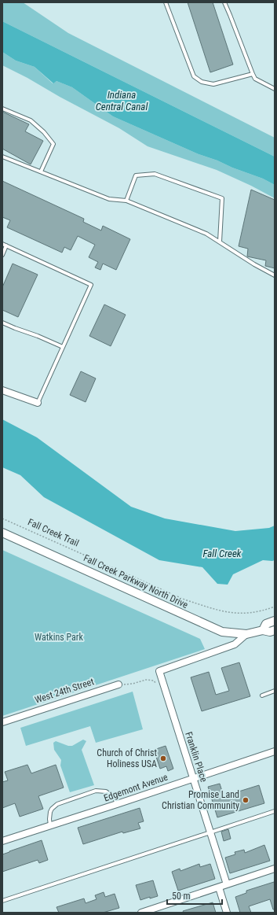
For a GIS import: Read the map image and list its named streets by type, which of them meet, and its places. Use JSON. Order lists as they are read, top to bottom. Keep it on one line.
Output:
{"streets":{"street":["Fall Creek Parkway North Drive","West 24th Street","Franklin Place","Edgemont Avenue"],"path":["Fall Creek Trail"]},"crossings":[["Fall Creek Parkway North Drive","Franklin Place"],["Franklin Place","Edgemont Avenue"]],"water":["Indiana Central Canal","Fall Creek"],"parks":["Watkins Park"],"places":["Church of Christ Holiness USA","Promise Land Christian Community"],"scale_bar":"50 m"}
